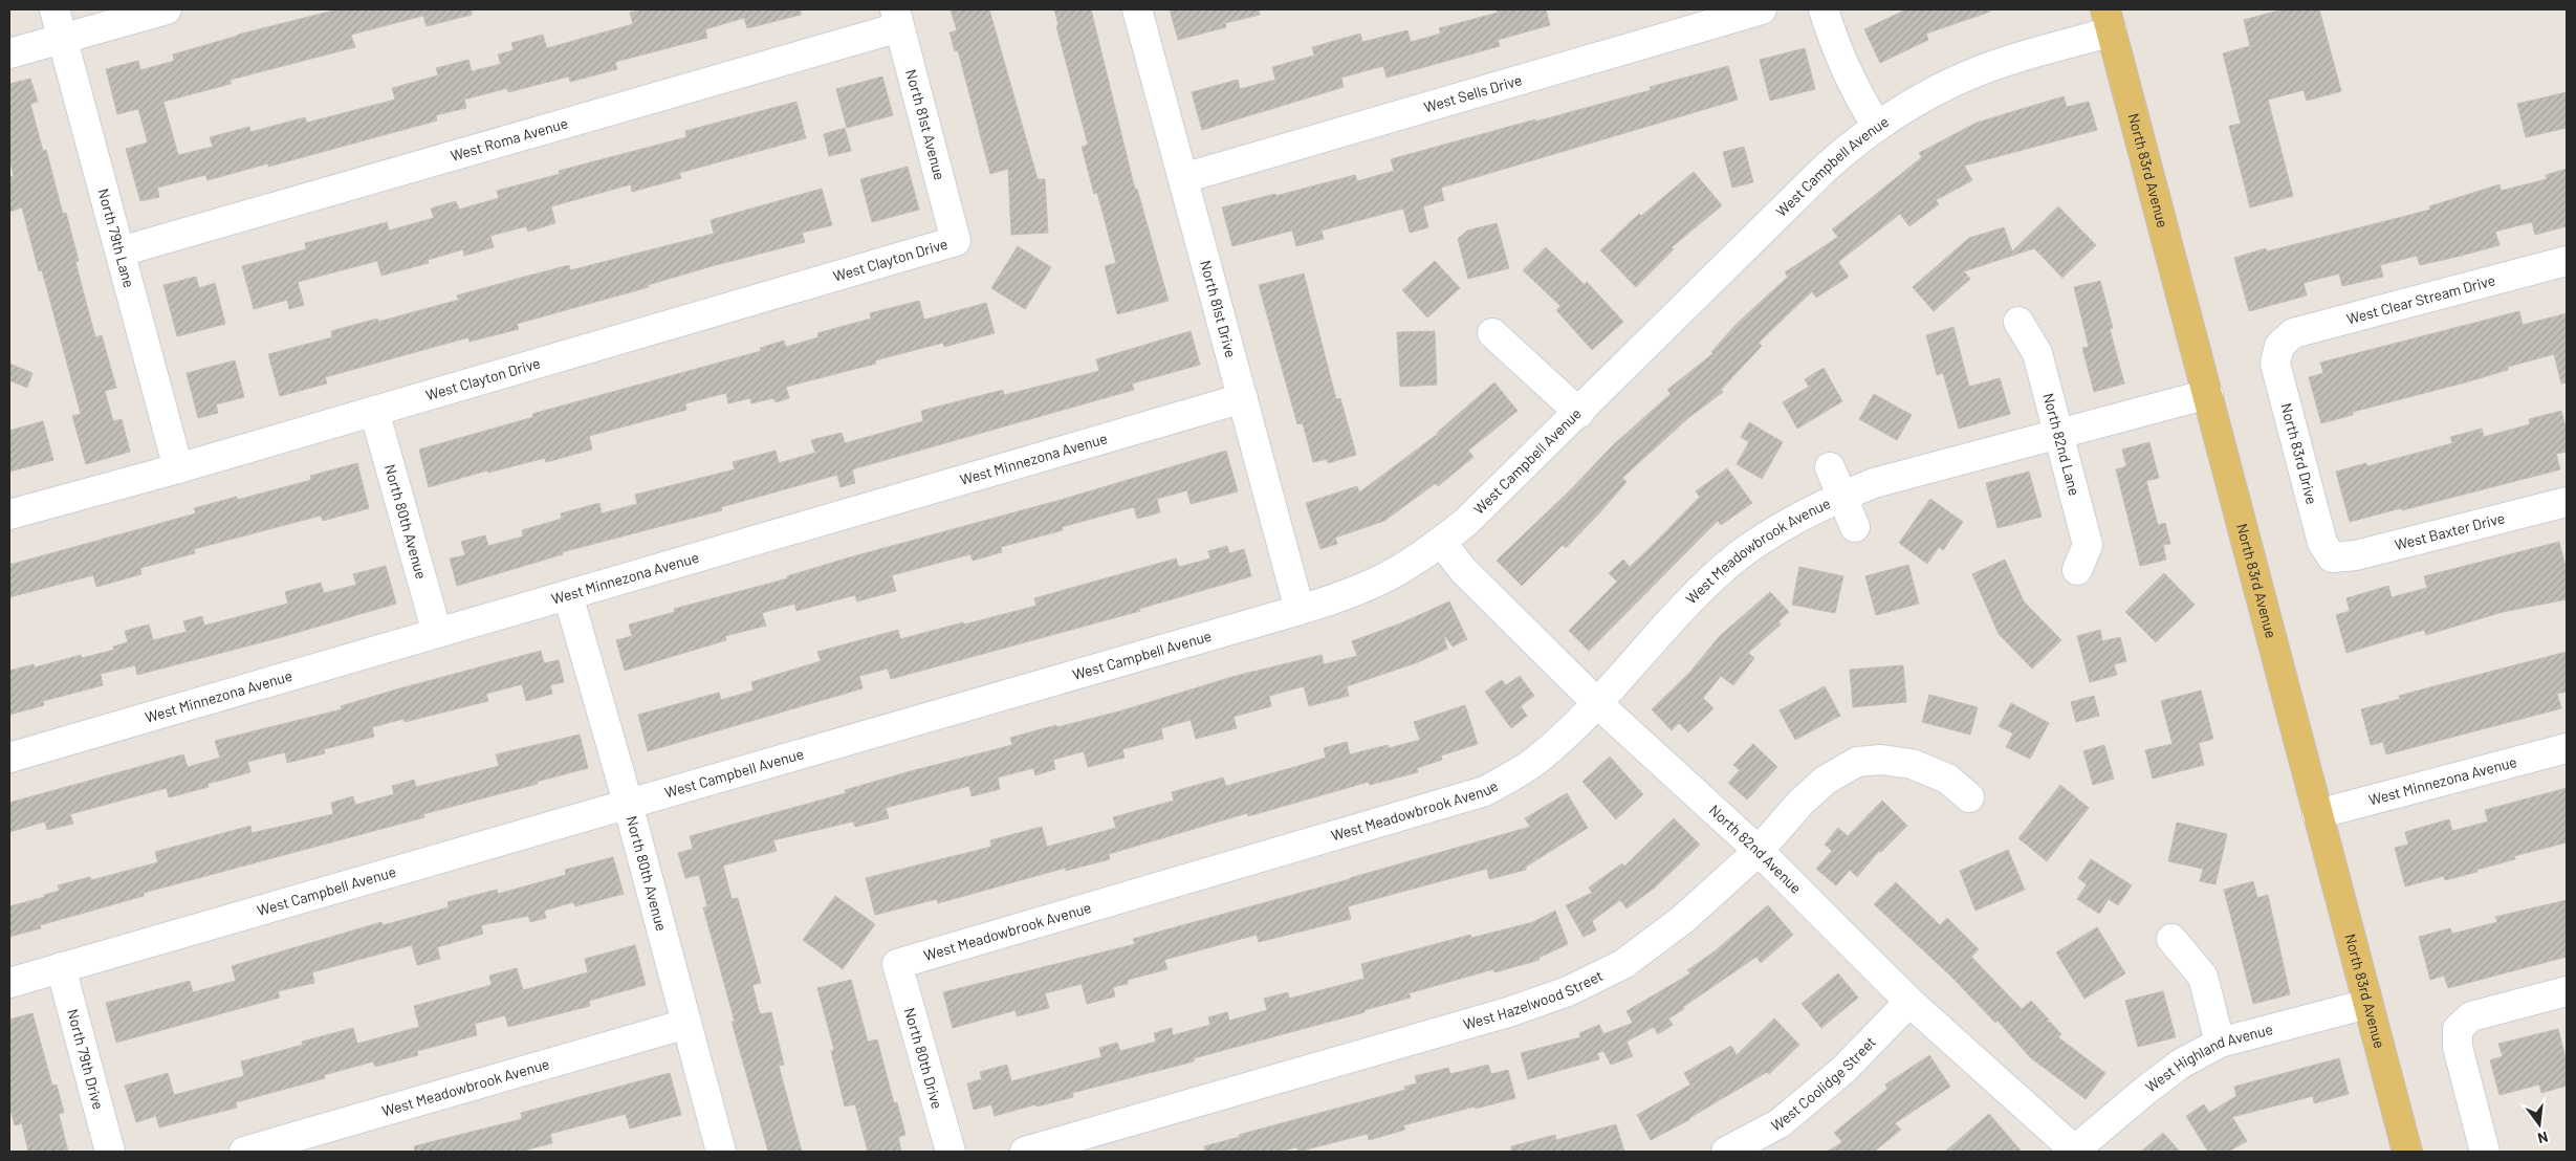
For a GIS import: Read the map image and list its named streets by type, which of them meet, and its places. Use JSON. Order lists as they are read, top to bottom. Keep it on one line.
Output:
{"streets":{"main road":["North 83rd Avenue"],"street":["West Sells Drive","North 81st Avenue","West Roma Avenue","West Campbell Avenue","North 79th Lane","West Clayton Drive","West Clear Stream Drive","North 81st Drive","North 82nd Lane","North 83rd Drive","West Minnezona Avenue","North 80th Avenue","West Baxter Drive","West Meadowbrook Avenue","North 82nd Avenue","West Hazelwood Street","North 80th Drive","North 79th Drive","West Highland Avenue","West Coolidge Street"]},"crossings":[["West Sells Drive","North 81st Drive"],["North 81st Avenue","West Roma Avenue"],["North 81st Avenue","West Clayton Drive"],["West Roma Avenue","North 79th Lane"],["West Campbell Avenue","North 83rd Avenue"],["West Campbell Avenue","North 81st Drive"],["West Campbell Avenue","North 80th Avenue"],["West Campbell Avenue","North 82nd Avenue"],["West Campbell Avenue","North 79th Drive"],["North 83rd Avenue","West Minnezona Avenue"],["North 83rd Avenue","West Meadowbrook Avenue"],["North 83rd Avenue","West Highland Avenue"],["North 79th Lane","West Clayton Drive"],["West Clayton Drive","North 80th Avenue"],["West Clear Stream Drive","North 83rd Drive"],["North 81st Drive","West Minnezona Avenue"],["North 82nd Lane","West Meadowbrook Avenue"],["North 83rd Drive","West Baxter Drive"],["West Minnezona Avenue","North 80th Avenue"],["North 80th Avenue","West Meadowbrook Avenue"],["West Meadowbrook Avenue","North 82nd Avenue"],["West Meadowbrook Avenue","North 80th Drive"],["North 82nd Avenue","West Hazelwood Street"],["North 82nd Avenue","West Highland Avenue"],["North 82nd Avenue","West Coolidge Street"]],"north":"bottom"}
